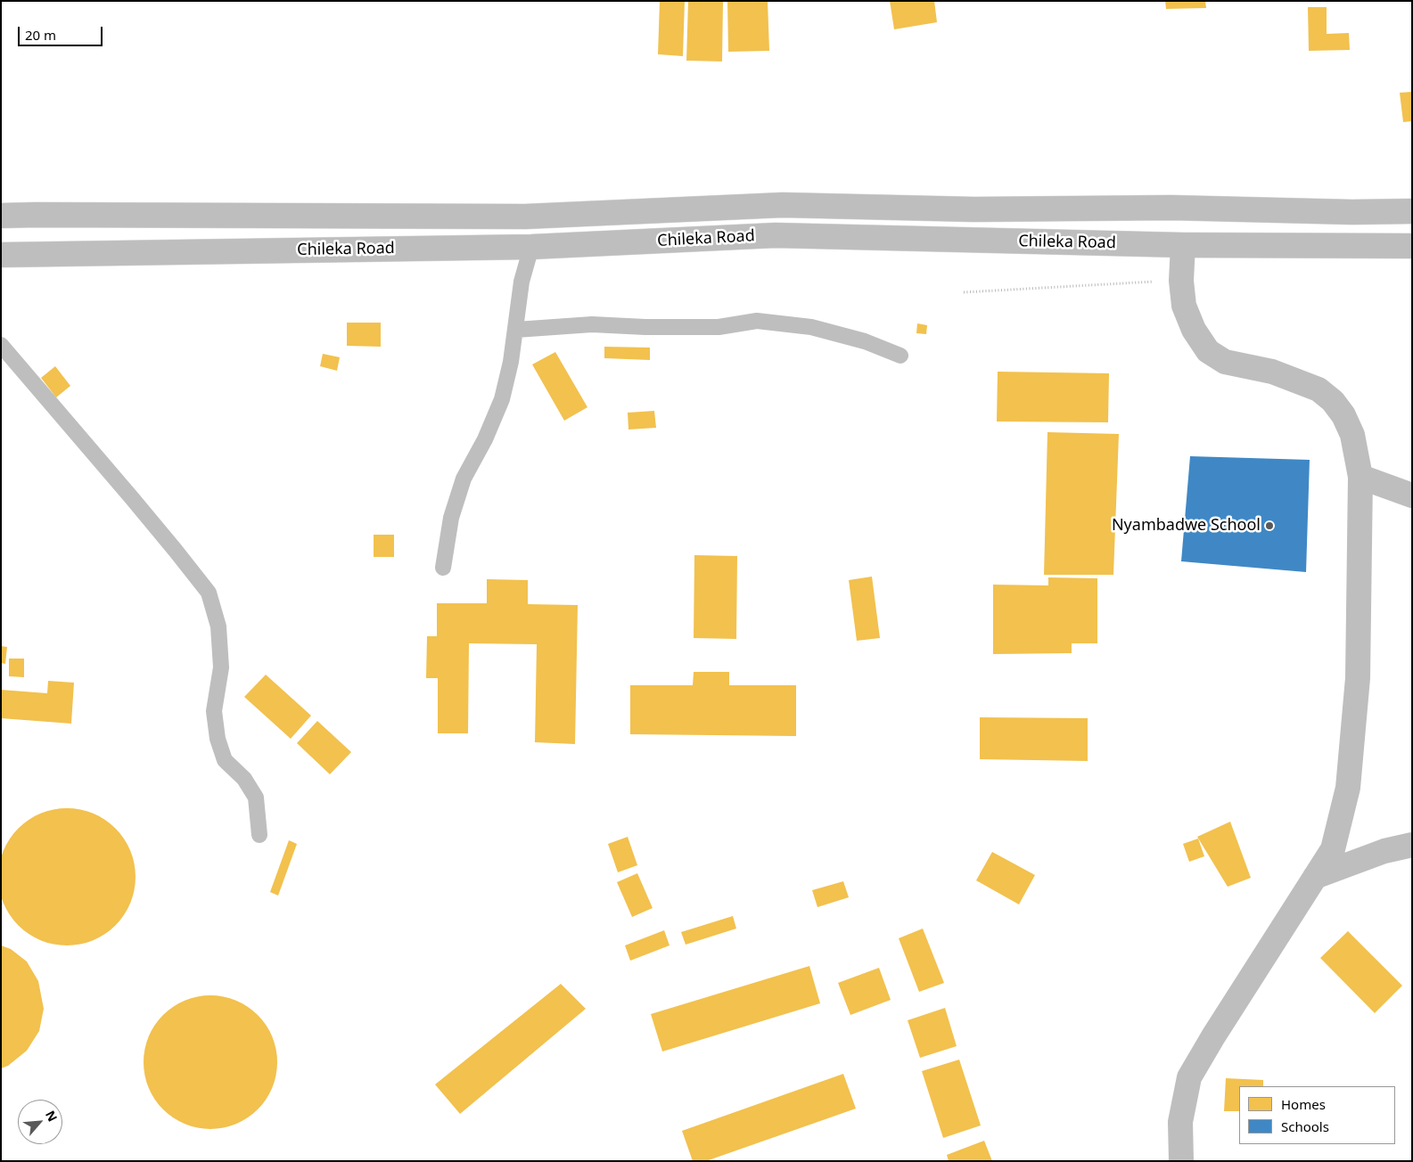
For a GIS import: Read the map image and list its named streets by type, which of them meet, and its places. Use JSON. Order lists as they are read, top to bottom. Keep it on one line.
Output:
{"streets":{"main road":["Chileka Road"]},"places":["Nyambadwe School"],"legend":["Homes","Schools"],"scale_bar":"20 m","north":"top right"}
